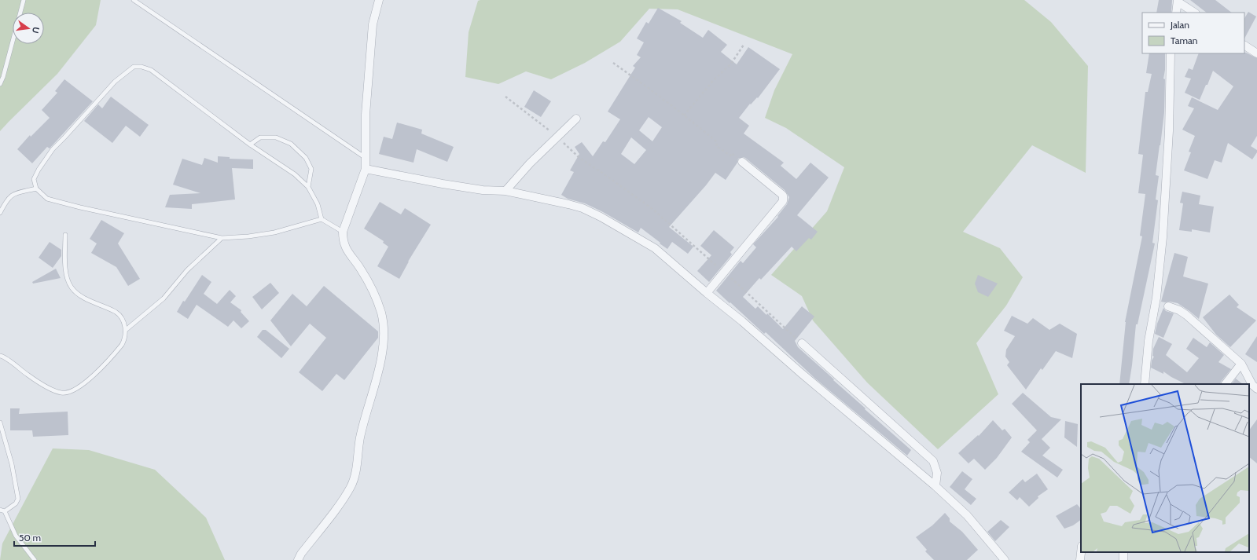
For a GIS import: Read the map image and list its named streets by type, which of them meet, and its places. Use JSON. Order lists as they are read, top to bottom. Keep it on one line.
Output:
{"legend":["Jalan","Taman"],"scale_bar":"50 m","north":"right"}
